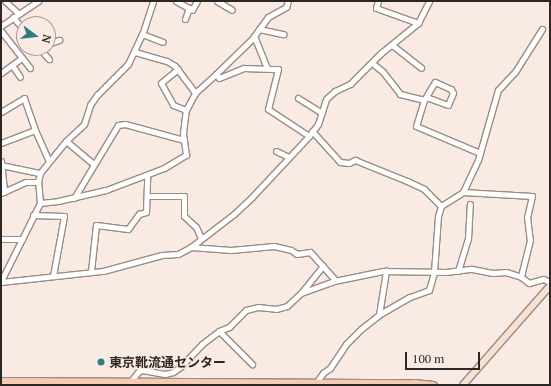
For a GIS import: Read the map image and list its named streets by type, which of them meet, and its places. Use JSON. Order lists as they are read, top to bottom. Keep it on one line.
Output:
{"places":["東京靴流通センター"],"scale_bar":"100 m","north":"right"}
